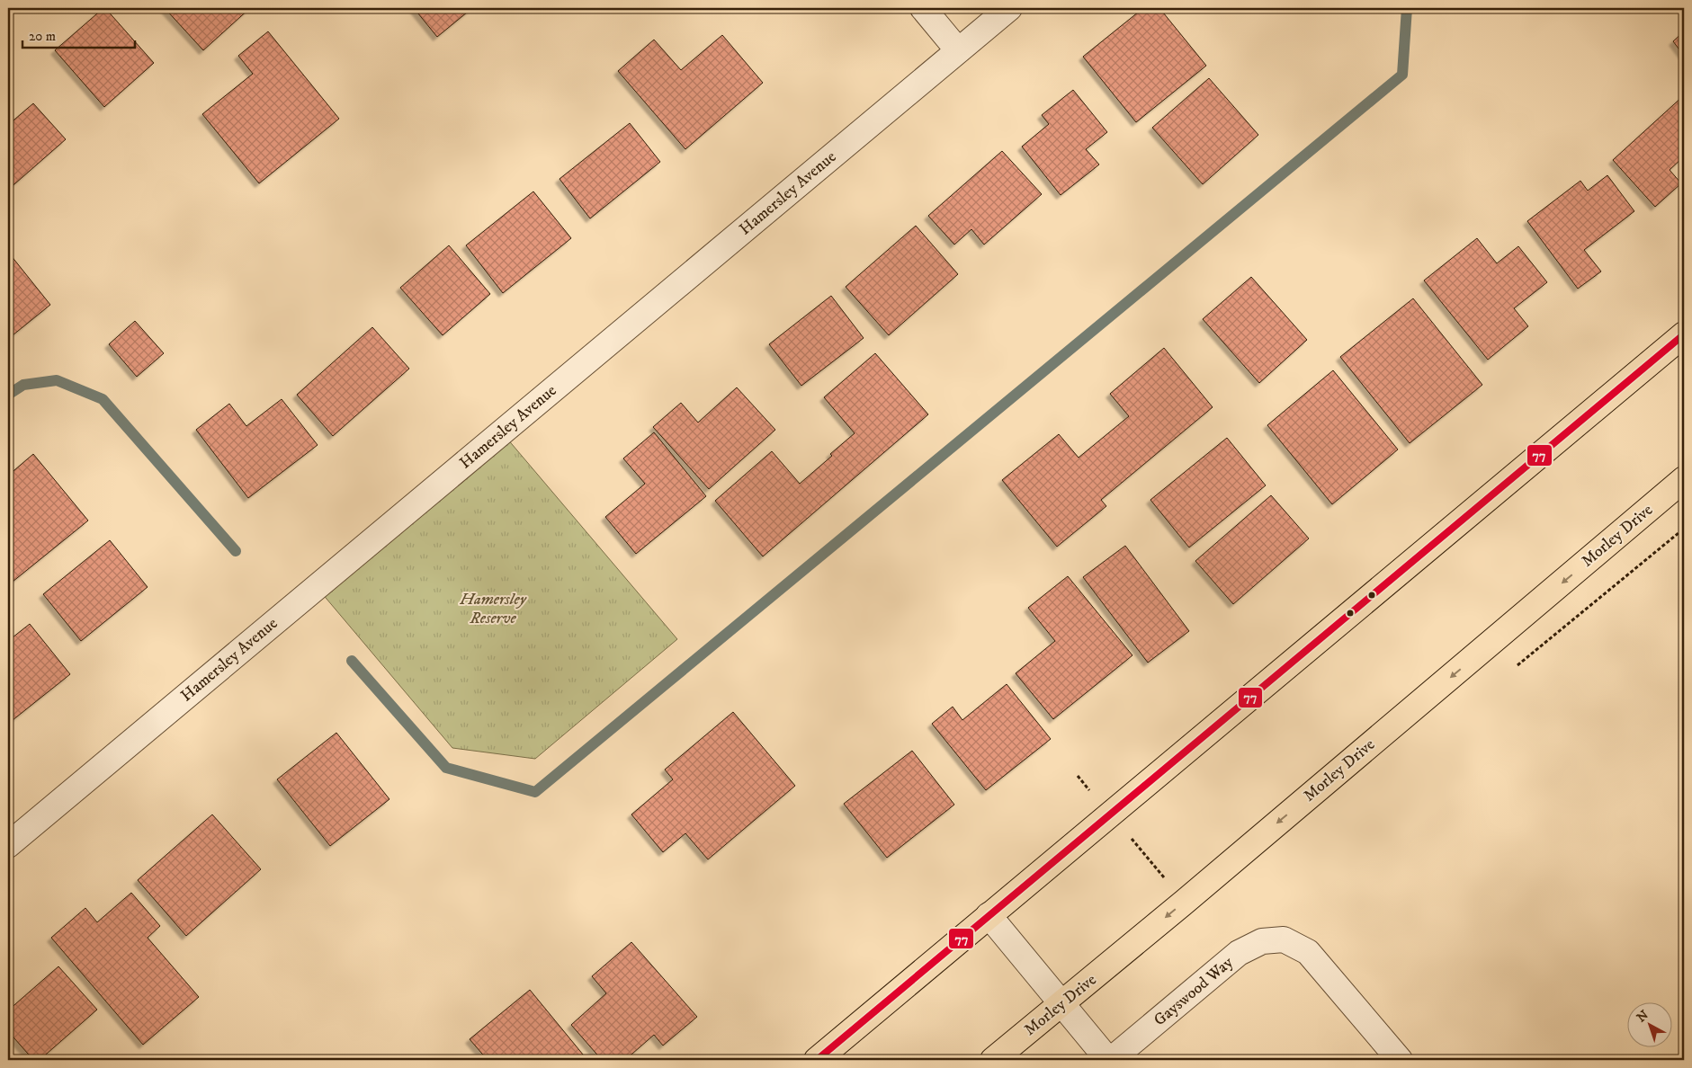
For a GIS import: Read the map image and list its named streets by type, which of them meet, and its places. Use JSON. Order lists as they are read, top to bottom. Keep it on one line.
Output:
{"streets":{"main road":["Morley Drive"],"street":["Hamersley Avenue","Gayswood Way"]},"crossings":[["Morley Drive","Gayswood Way"]],"parks":["Hamersley Reserve"],"lines":["transit line 77"],"scale_bar":"20 m","north":"top left"}
